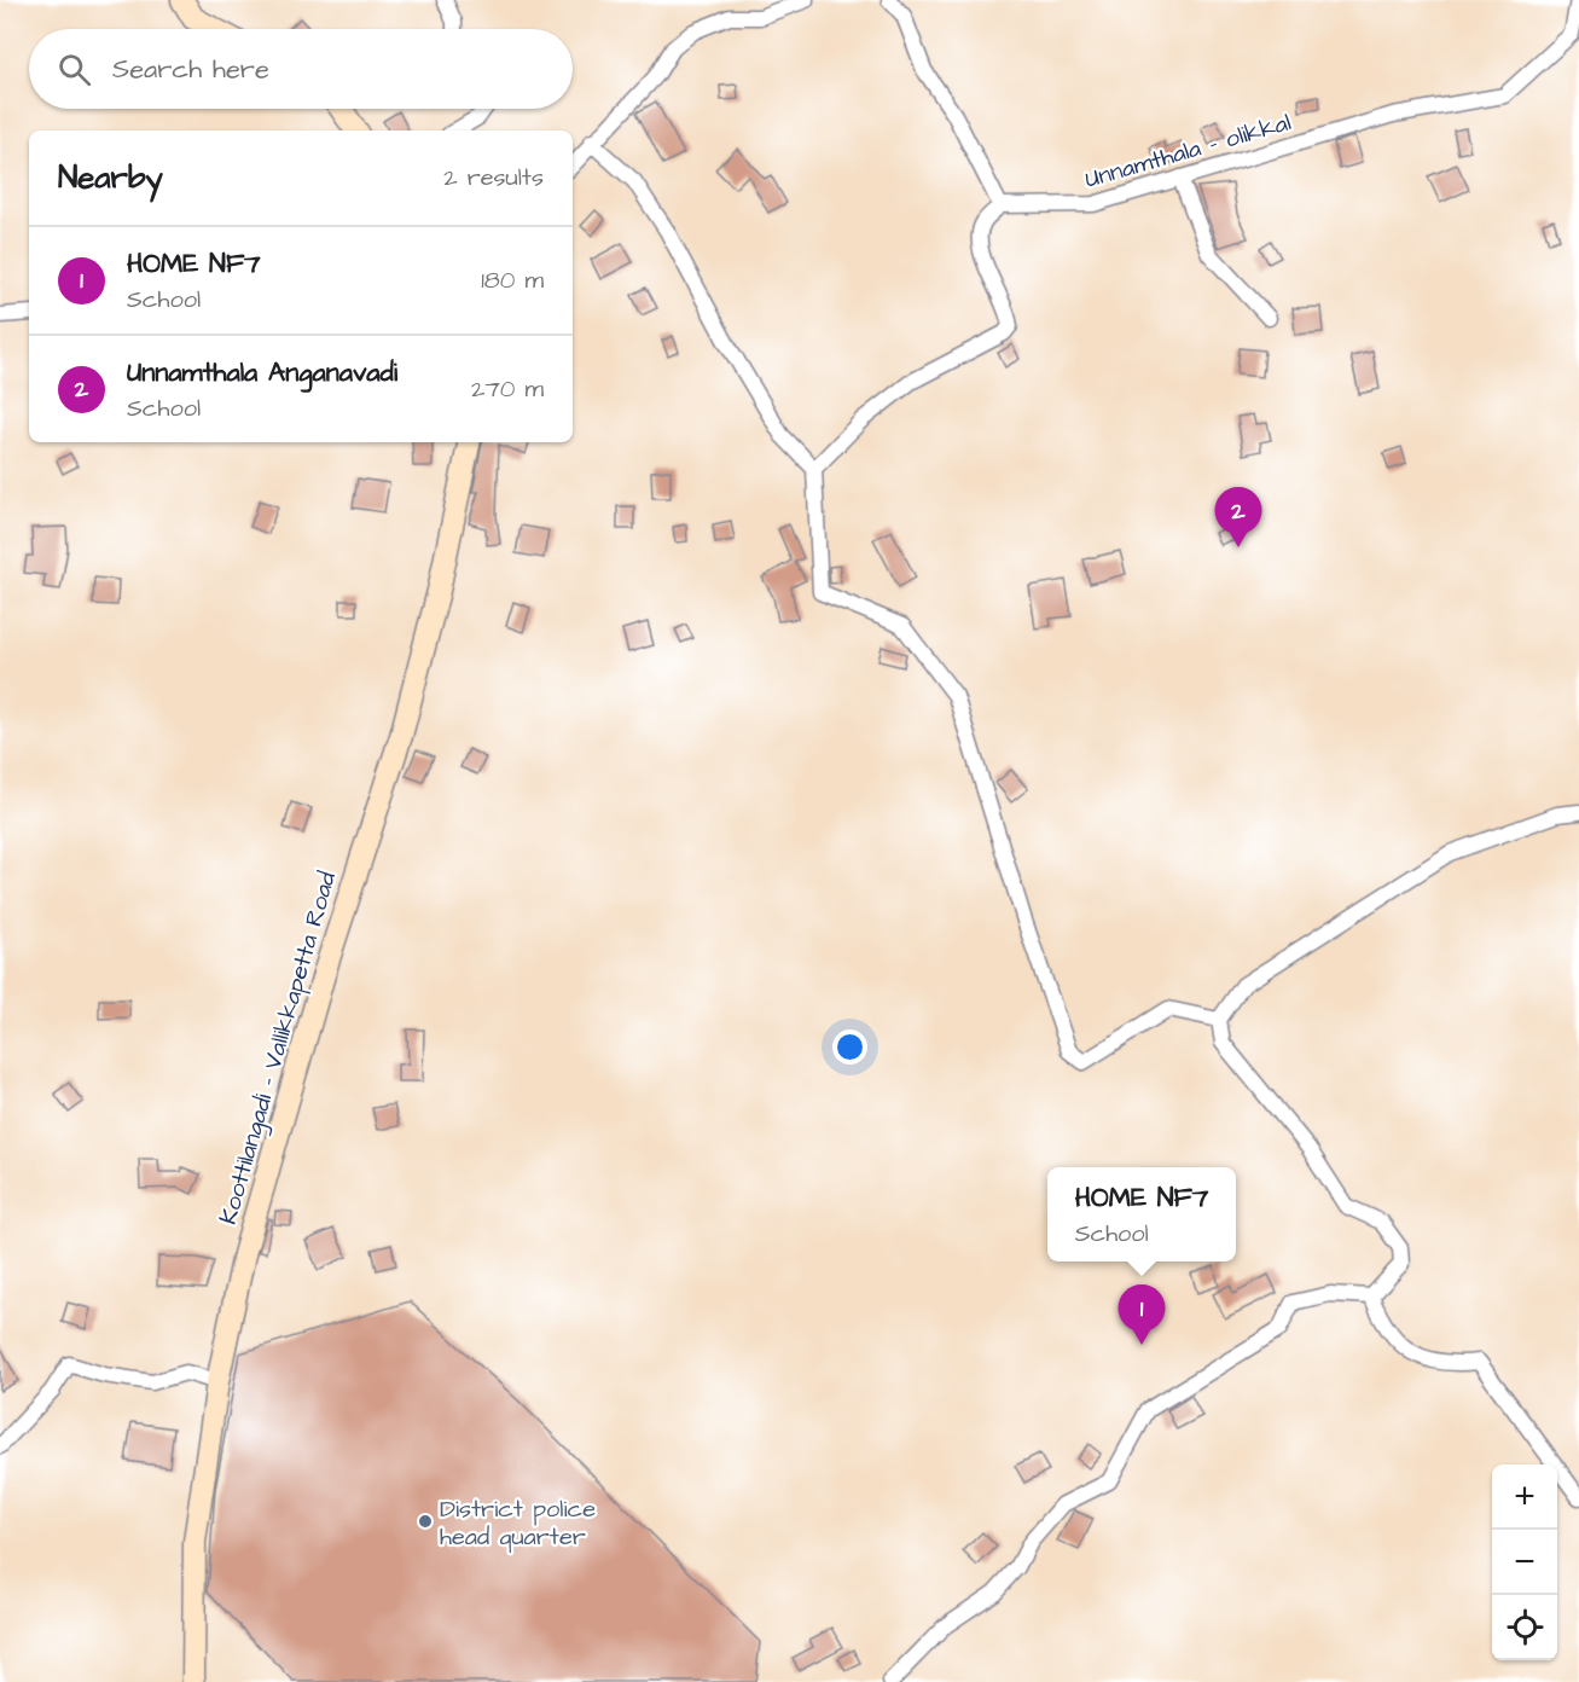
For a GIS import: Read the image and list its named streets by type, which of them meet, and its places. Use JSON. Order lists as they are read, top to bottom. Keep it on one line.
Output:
{"streets":{"main road":["Koottilangadi - Vallikkapetta Road"],"street":["Unnamthala - olikkal"]},"places":["District police head quarter"],"page":{"search":"Search here","heading":["Nearby","2 results"],"list":[{"mark":"1","name":"HOME NF7","note":"School","value":"180 m"},{"mark":"2","name":"Unnamthala Anganavadi","note":"School","value":"270 m"}],"pins":["2","1"],"popup":["HOME NF7","School"],"map_buttons":["+","−"]}}
